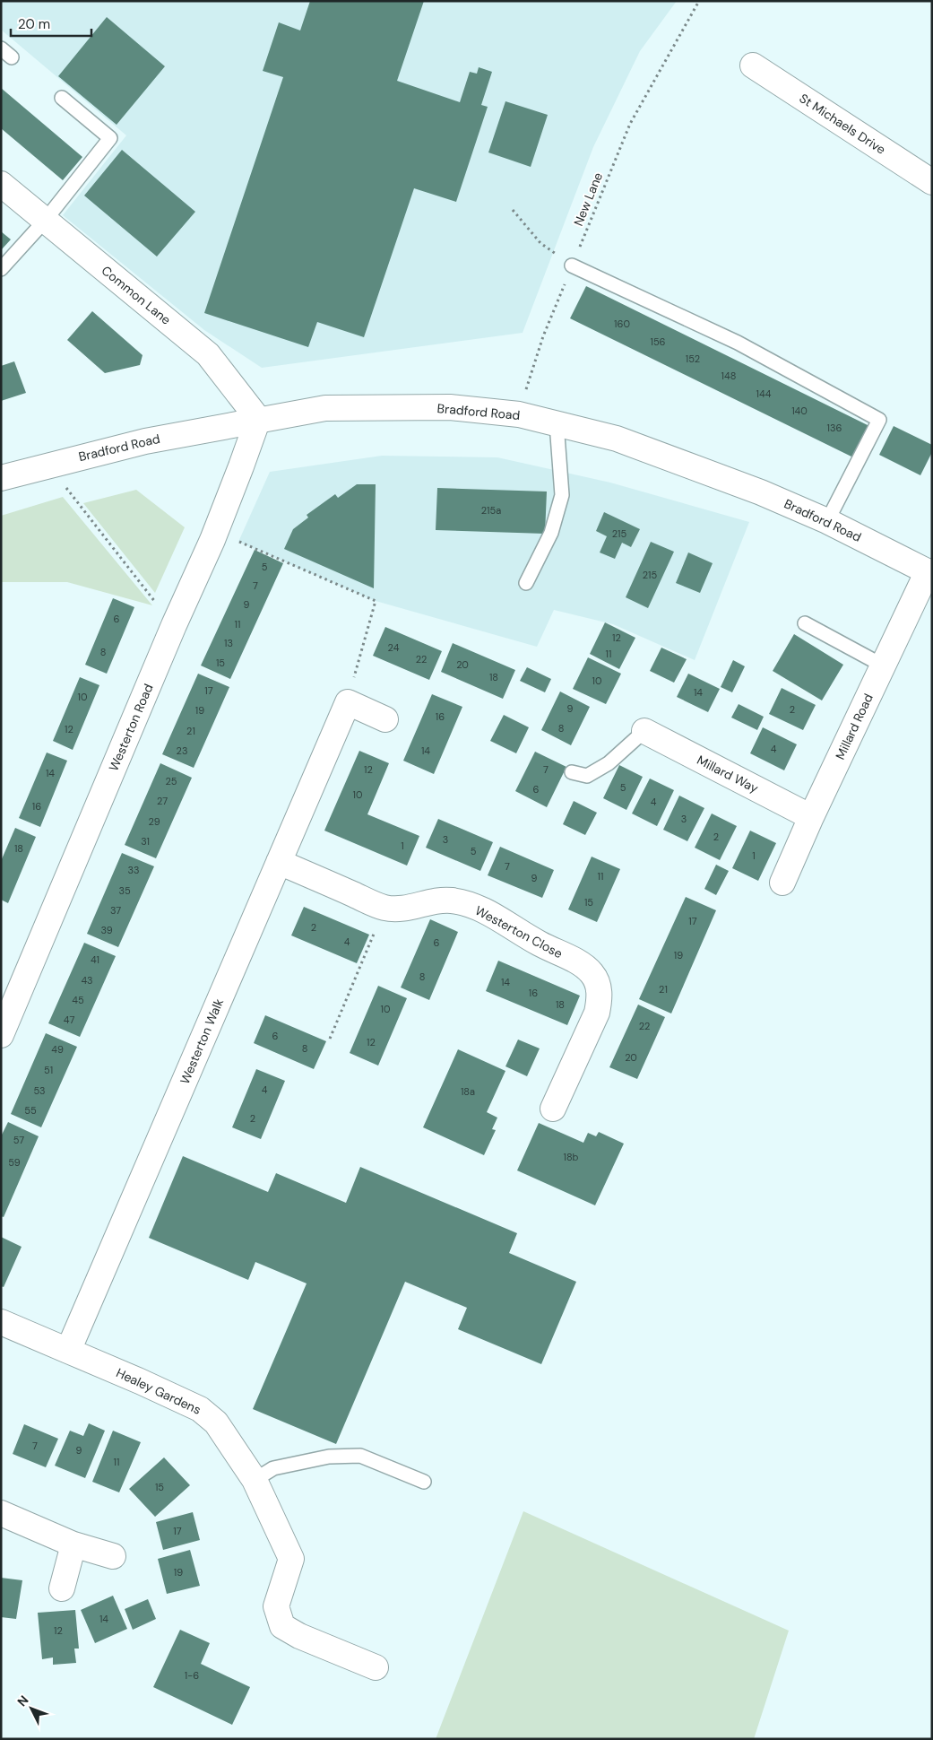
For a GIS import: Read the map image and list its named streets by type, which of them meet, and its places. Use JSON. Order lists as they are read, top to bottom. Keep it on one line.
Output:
{"streets":{"street":["St Michaels Drive","Common Lane","Bradford Road","Millard Road","Westerton Road","Millard Way","Westerton Close","Westerton Walk","Healey Gardens"],"path":["New Lane"]},"crossings":[["New Lane","Bradford Road"],["Common Lane","Bradford Road"],["Common Lane","Westerton Road"],["Bradford Road","Millard Road"],["Bradford Road","Westerton Road"],["Millard Road","Millard Way"],["Westerton Close","Westerton Walk"],["Westerton Walk","Healey Gardens"]],"house_numbers":["160","156","152","148","144","140","136","215a","215","5","215","7","9","6","11","12","13","24","8","11","22","15","20","18","10","17","14","10","9","2","19","16","8","12","21","4","23","14","12","7","14","25","5","6","10","27","4","16","3","29","2","3","31","1","18","5","1","7","33","11","9","35","15","37","17","2","39","4","6","19","41","8","43","14","21","16","45","18","10","47","22","6","12","8","49","20","51","4","53","18a","55","2","57","18b","59","7","9","11","15","17","19","14","12","1-6"],"scale_bar":"20 m","north":"top left"}
